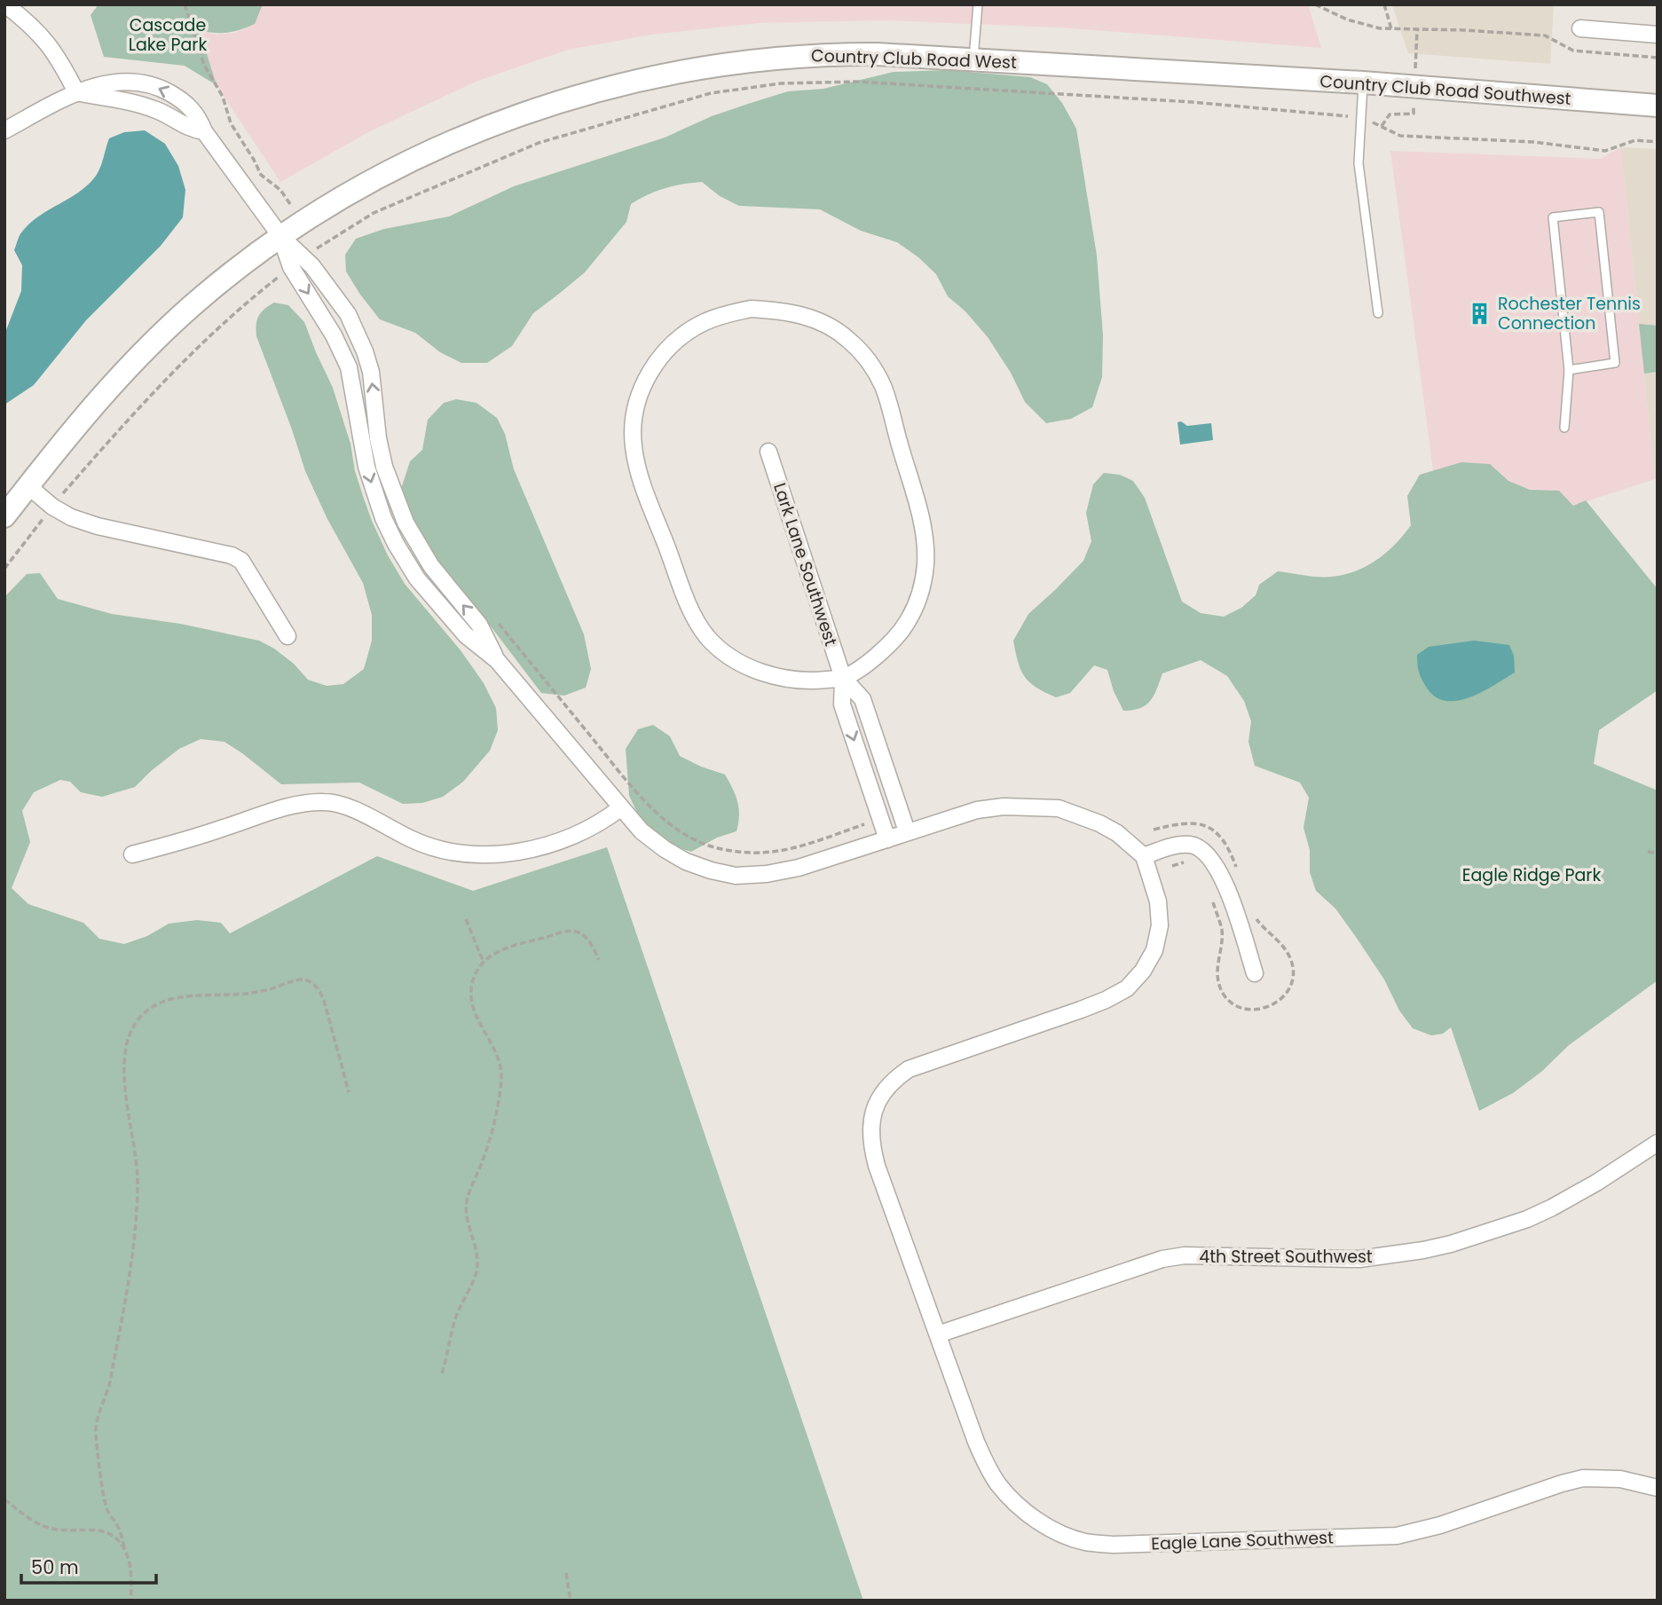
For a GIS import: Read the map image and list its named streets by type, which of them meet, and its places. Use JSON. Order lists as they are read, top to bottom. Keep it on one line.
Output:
{"streets":{"main road":["Country Club Road West","Country Club Road Southwest"],"street":["Lark Lane Southwest","4th Street Southwest","Eagle Lane Southwest"]},"crossings":[["Country Club Road West","Country Club Road Southwest"],["4th Street Southwest","Eagle Lane Southwest"]],"parks":["Cascade Lake Park","Eagle Ridge Park"],"places":{"building":["Rochester Tennis Connection"]},"scale_bar":"50 m"}
